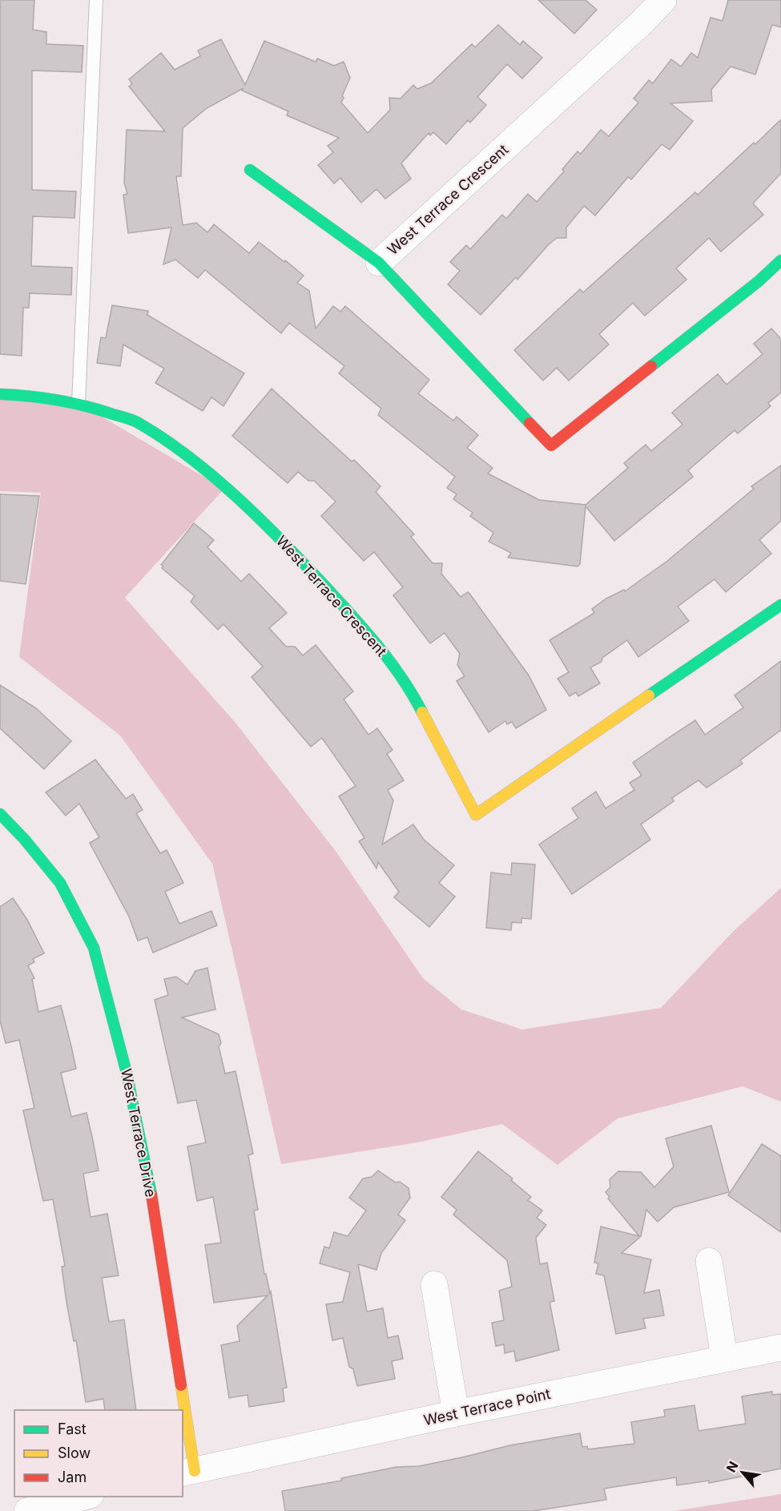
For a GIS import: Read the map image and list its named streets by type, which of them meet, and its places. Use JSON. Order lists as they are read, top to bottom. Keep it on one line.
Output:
{"streets":{"street":["West Terrace Crescent","West Terrace Drive","West Terrace Point"]},"crossings":[["West Terrace Drive","West Terrace Point"]],"legend":["Fast","Slow","Jam"],"north":"top left"}
